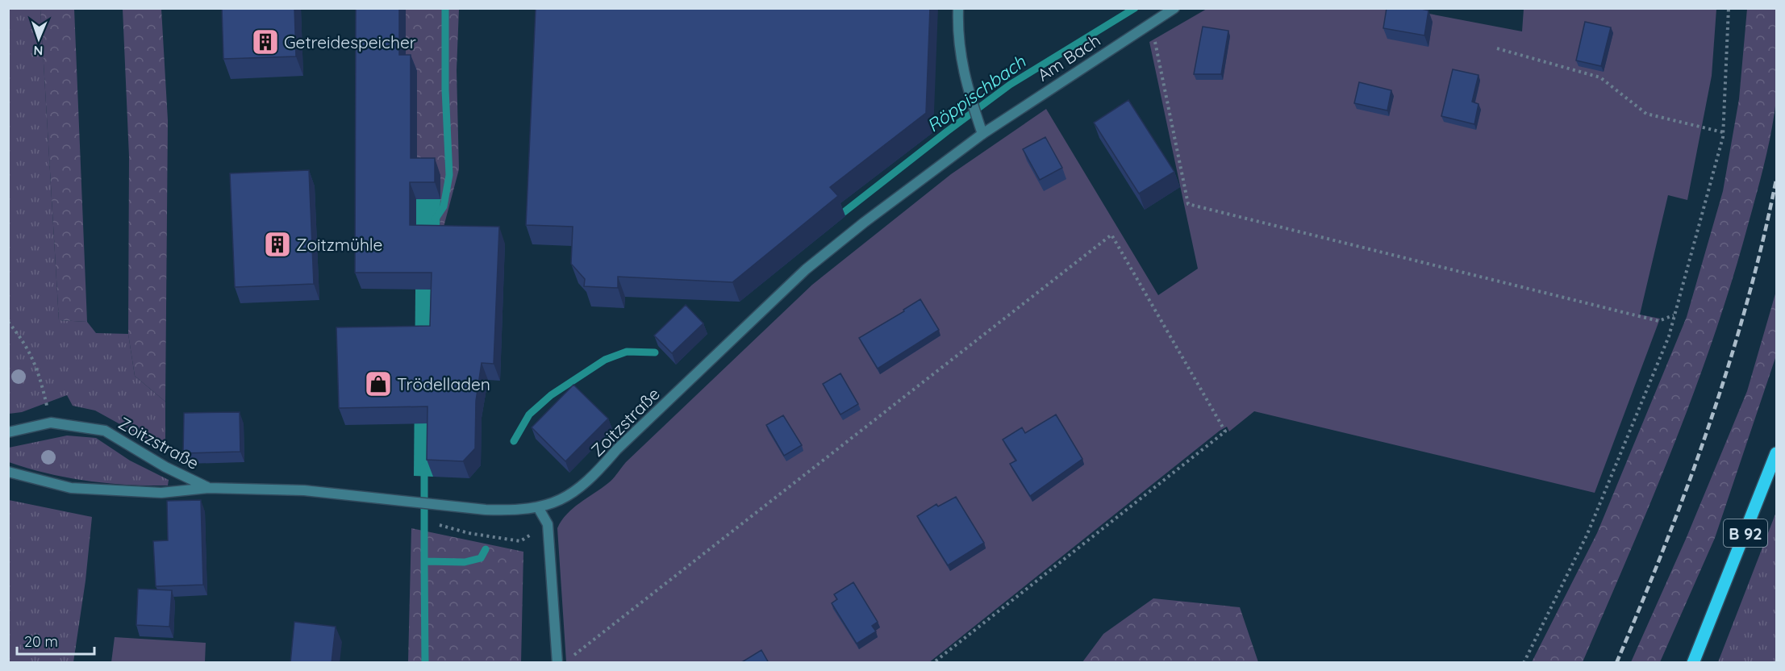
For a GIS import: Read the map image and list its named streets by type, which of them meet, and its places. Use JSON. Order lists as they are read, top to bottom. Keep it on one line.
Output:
{"streets":{"main road":["B 92"],"street":["Am Bach","Zoitzstraße"]},"crossings":[["Am Bach","Zoitzstraße"]],"water":["Röppischbach"],"places":{"building":["Getreidespeicher","Zoitzmühle"],"shop":["Trödelladen"]},"scale_bar":"20 m","north":"bottom"}
